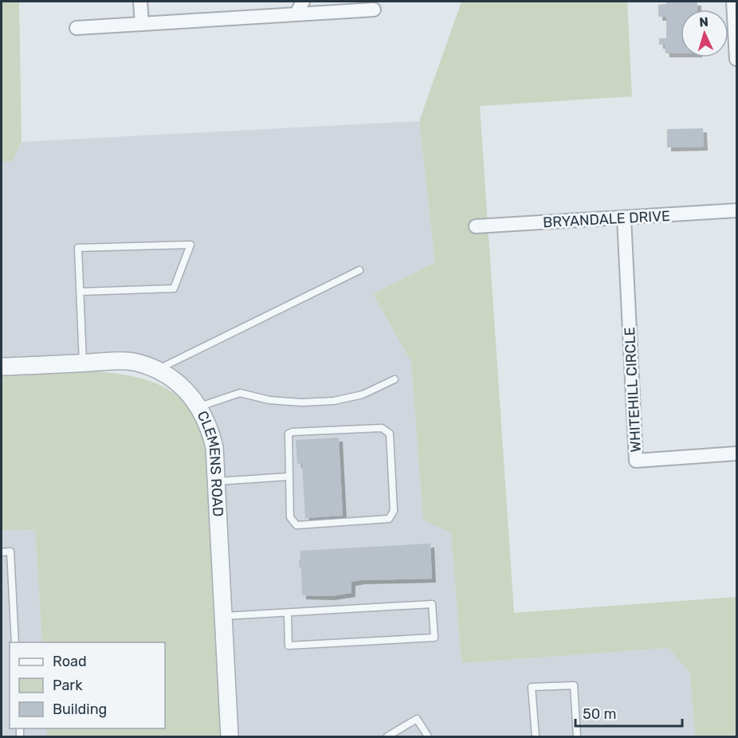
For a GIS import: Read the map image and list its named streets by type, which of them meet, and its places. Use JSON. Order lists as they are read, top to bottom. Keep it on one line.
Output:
{"streets":{"street":["BRYANDALE DRIVE","WHITEHILL CIRCLE","CLEMENS ROAD"]},"crossings":[["BRYANDALE DRIVE","WHITEHILL CIRCLE"]],"legend":["Road","Park","Building"],"scale_bar":"50 m","north":"top"}
